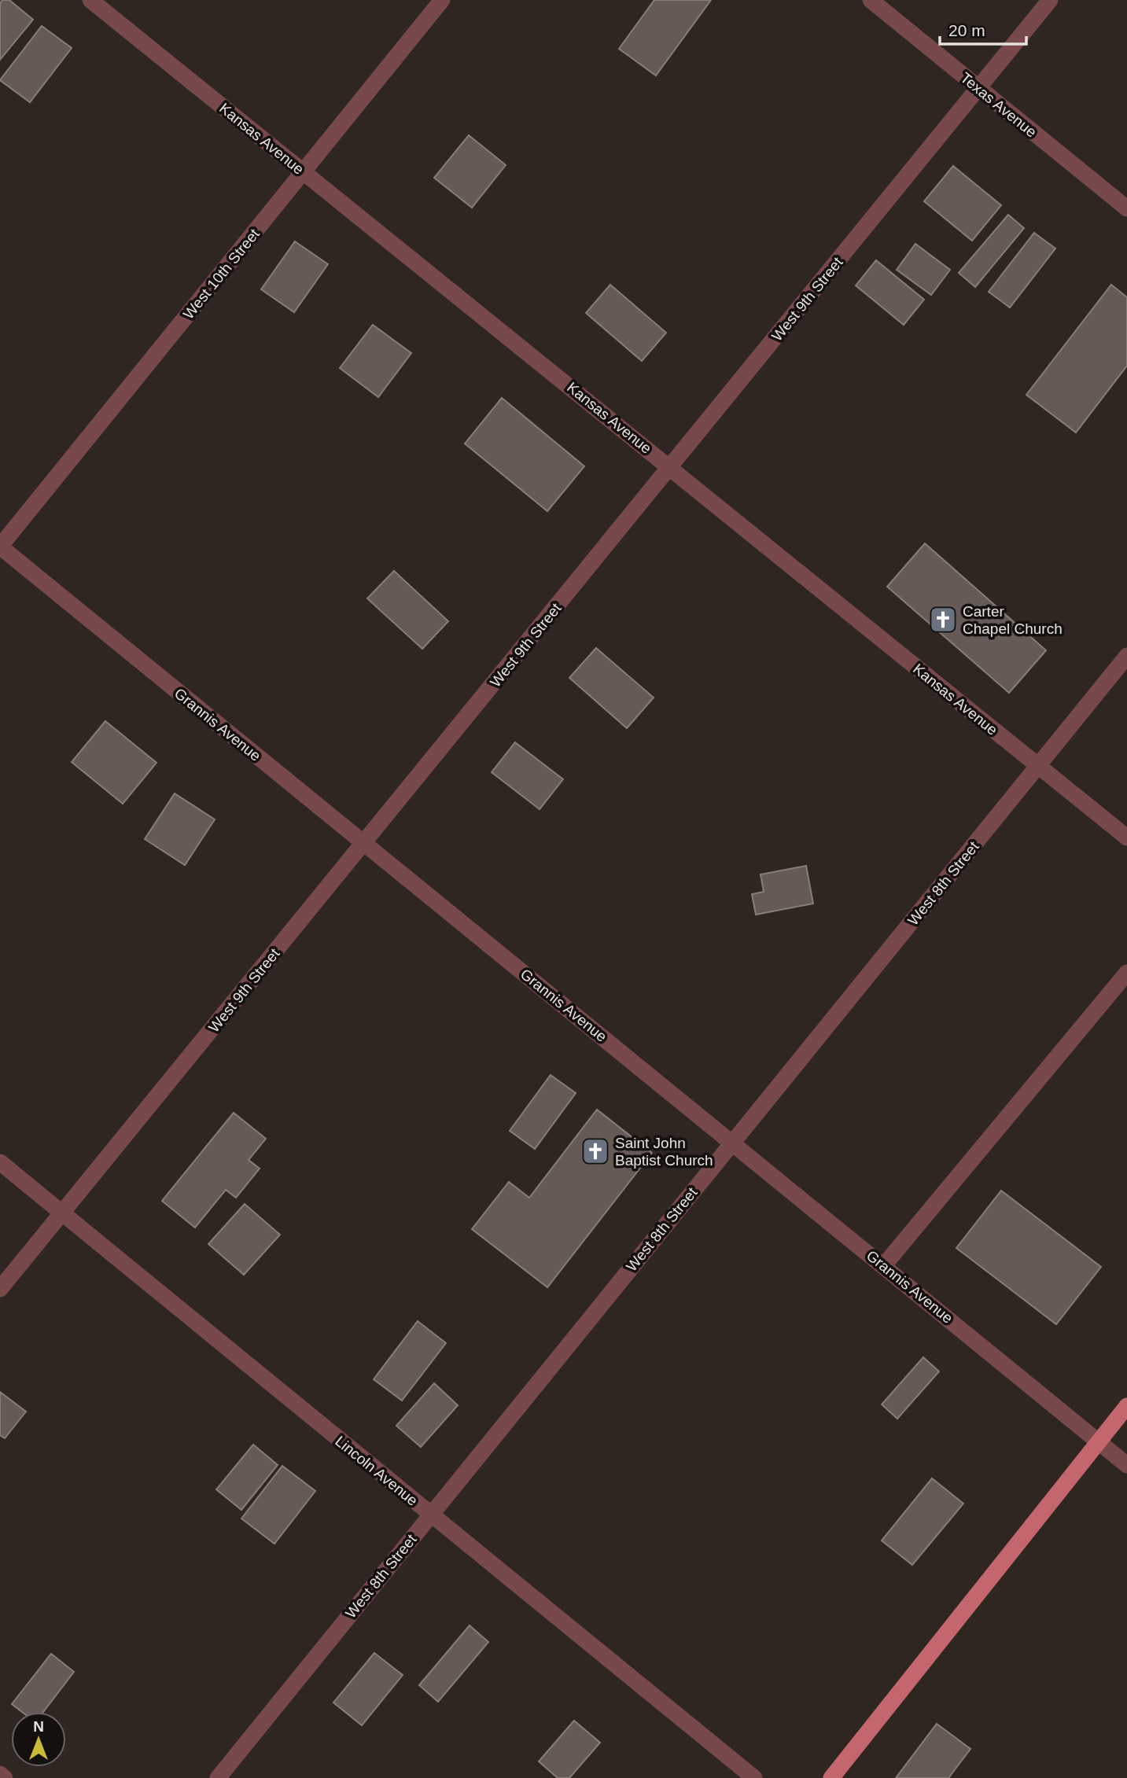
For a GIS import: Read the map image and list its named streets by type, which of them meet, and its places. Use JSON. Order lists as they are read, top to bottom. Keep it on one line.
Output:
{"streets":{"street":["Texas Avenue","Kansas Avenue","West 10th Street","West 9th Street","Grannis Avenue","West 8th Street","Lincoln Avenue"]},"crossings":[["Texas Avenue","West 9th Street"],["Kansas Avenue","West 10th Street"],["Kansas Avenue","West 9th Street"],["Kansas Avenue","West 8th Street"],["West 10th Street","Grannis Avenue"],["West 9th Street","Grannis Avenue"],["West 9th Street","Lincoln Avenue"],["Grannis Avenue","West 8th Street"],["West 8th Street","Lincoln Avenue"]],"places":{"church":["Carter Chapel Church","Saint John Baptist Church"]},"scale_bar":"20 m","north":"top"}
